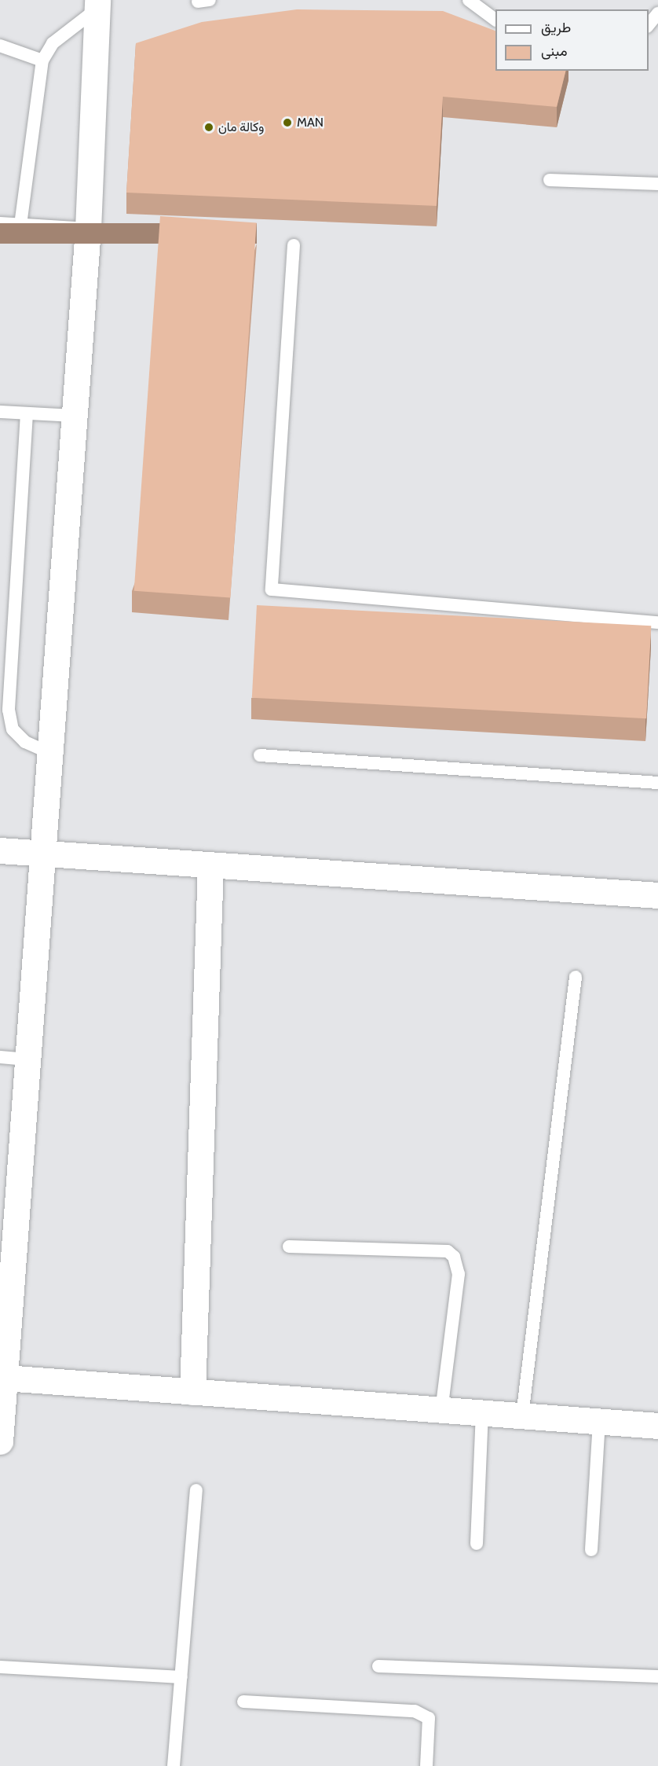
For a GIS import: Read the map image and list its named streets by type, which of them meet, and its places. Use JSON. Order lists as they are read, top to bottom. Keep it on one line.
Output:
{"places":["MAN","وكالة مان"],"legend":["طريق","مبنى"]}
